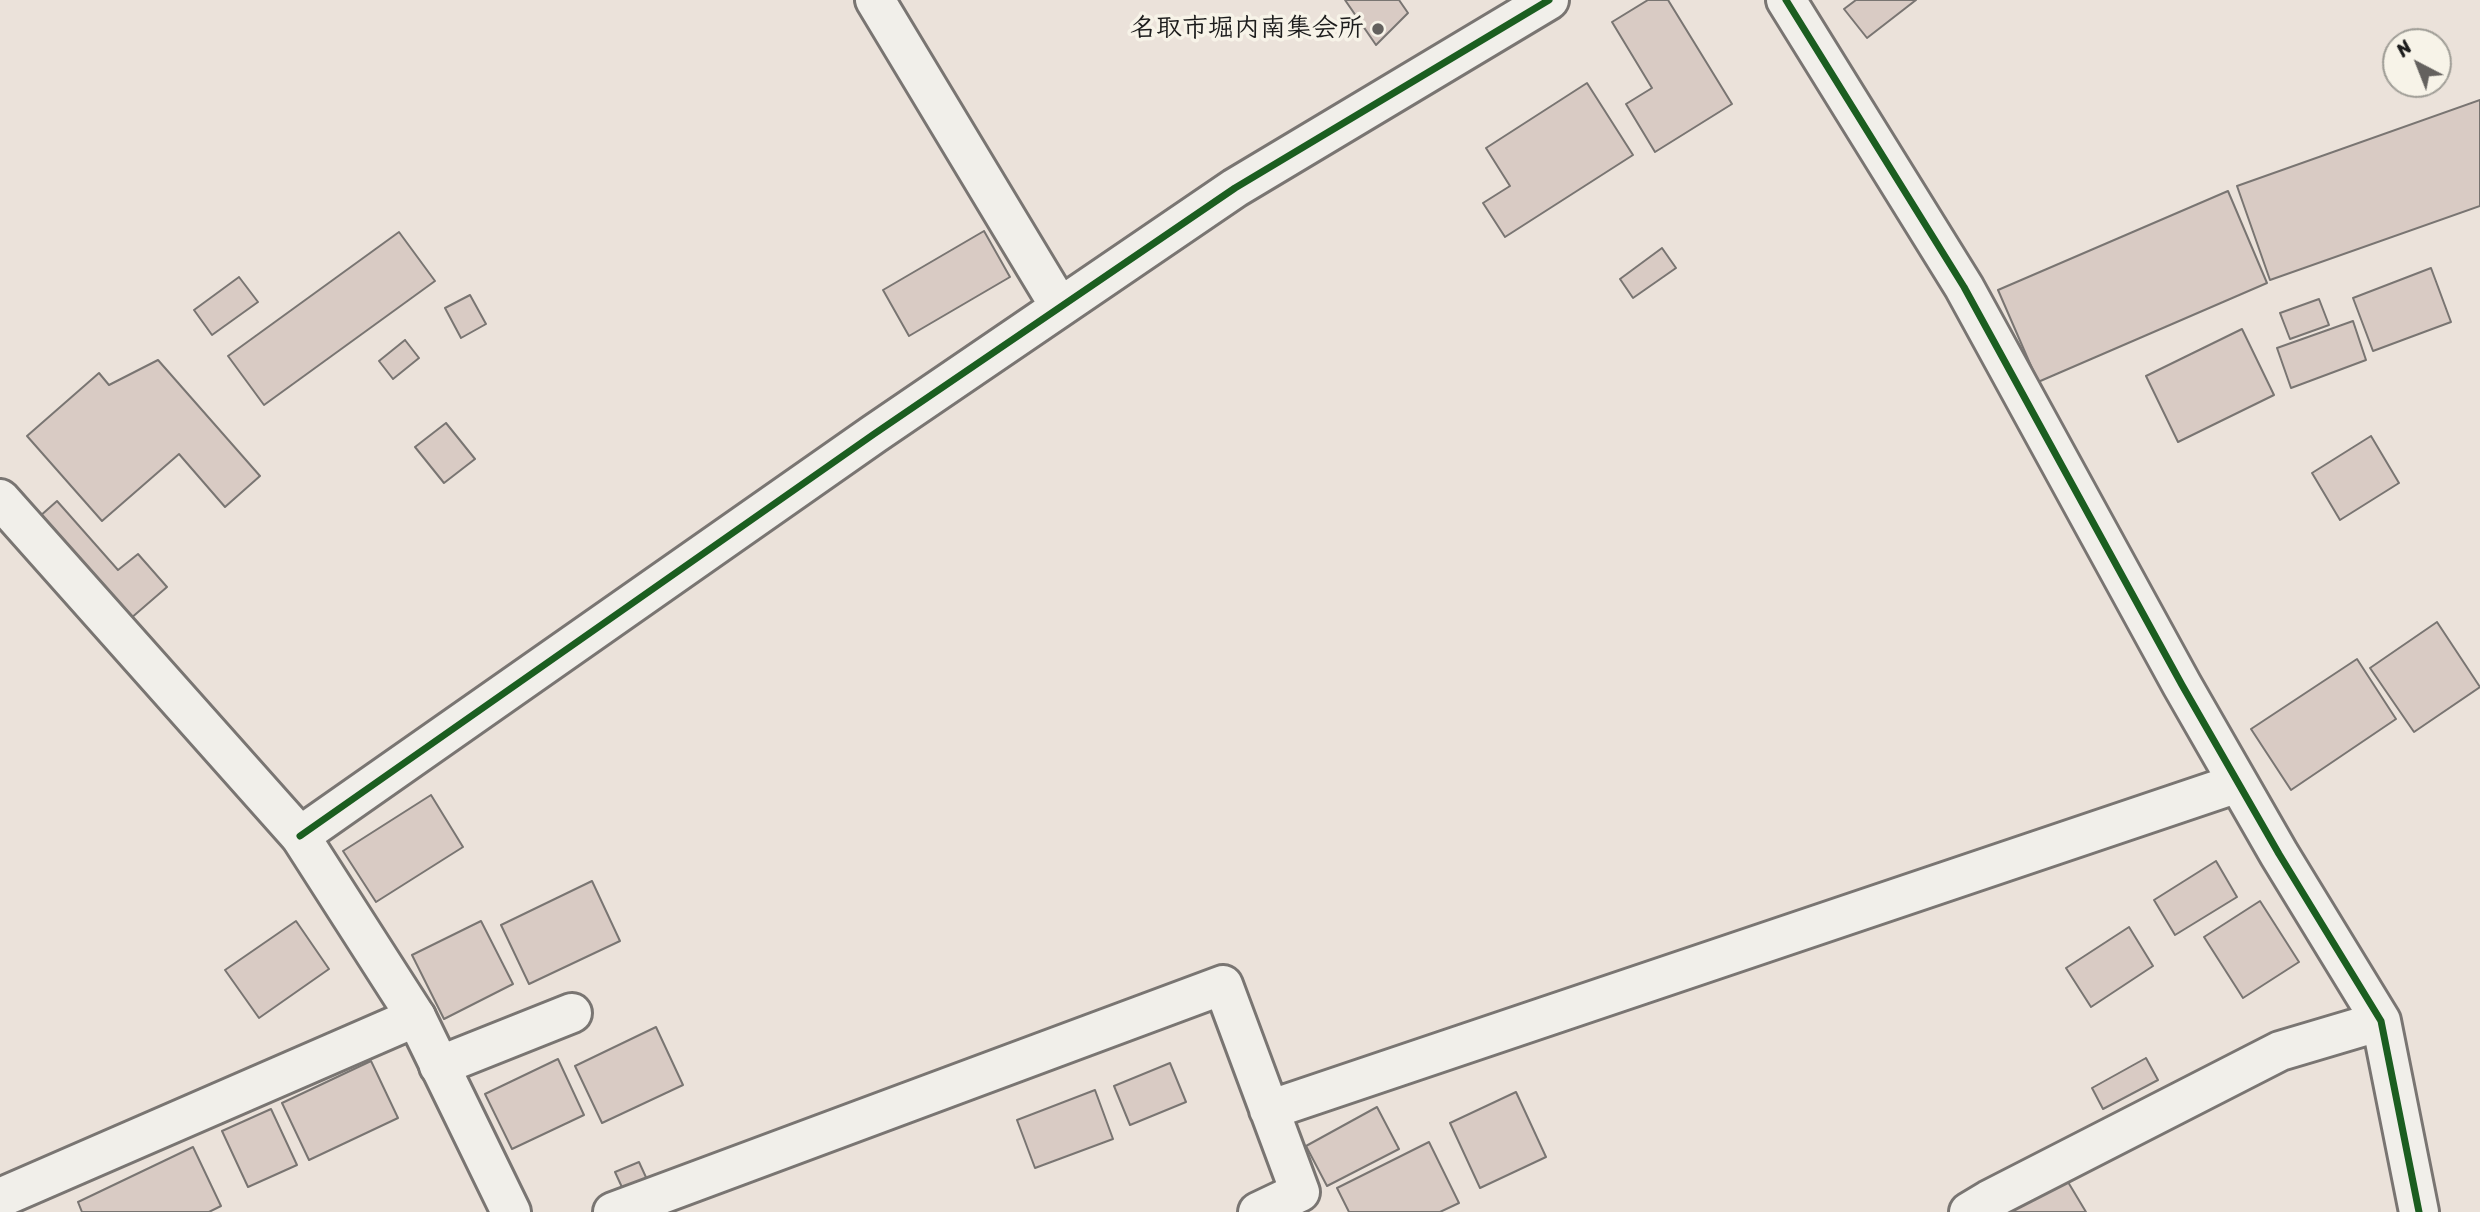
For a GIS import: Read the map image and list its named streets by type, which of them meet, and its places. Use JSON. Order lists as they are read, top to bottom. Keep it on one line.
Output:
{"places":["名取市堀内南集会所"],"north":"top left"}
